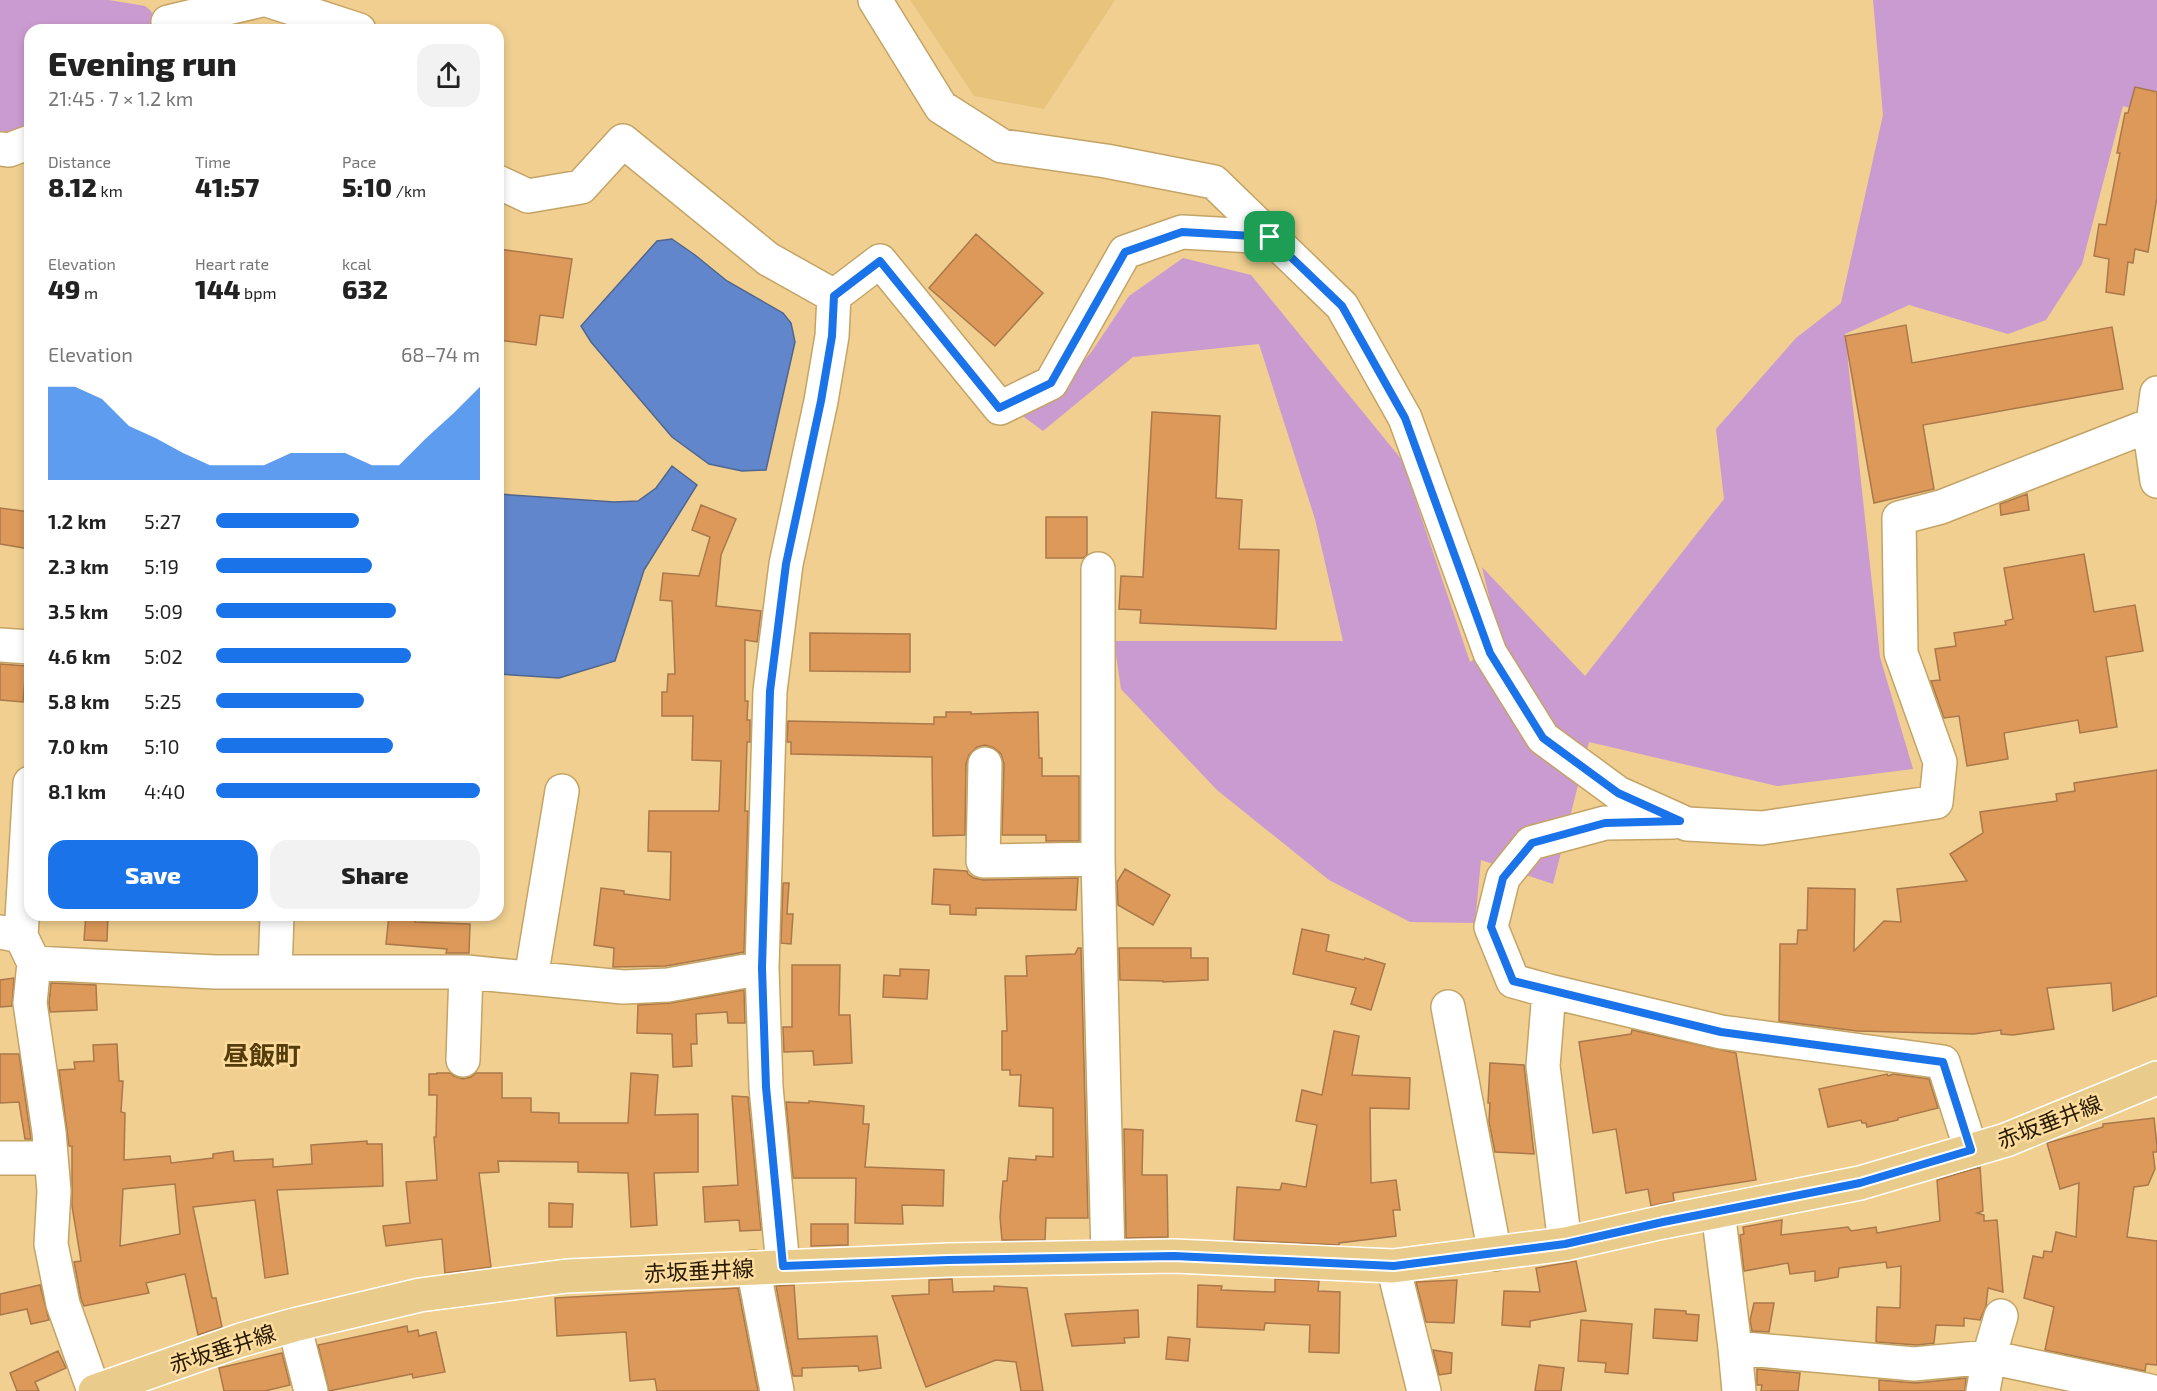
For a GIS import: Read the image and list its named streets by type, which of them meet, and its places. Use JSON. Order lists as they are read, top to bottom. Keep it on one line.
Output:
{"streets":{"main road":["赤坂垂井線"]},"districts":["昼飯町"],"page":{"heading":["Evening run","21:45 · 7 × 1.2 km"],"stats":[["Distance","8.12 km"],["Time","41:57"],["Pace","5:10 /km"],["Elevation","49 m"],["Heart rate","144 bpm"],["kcal","632"]],"chart":["Elevation","68–74 m"],"list":[{"name":"1.2 km","note":"5:27"},{"name":"2.3 km","note":"5:19"},{"name":"3.5 km","note":"5:09"},{"name":"4.6 km","note":"5:02"},{"name":"5.8 km","note":"5:25"},{"name":"7.0 km","note":"5:10"},{"name":"8.1 km","note":"4:40"}],"buttons":["Save","Share"]}}
